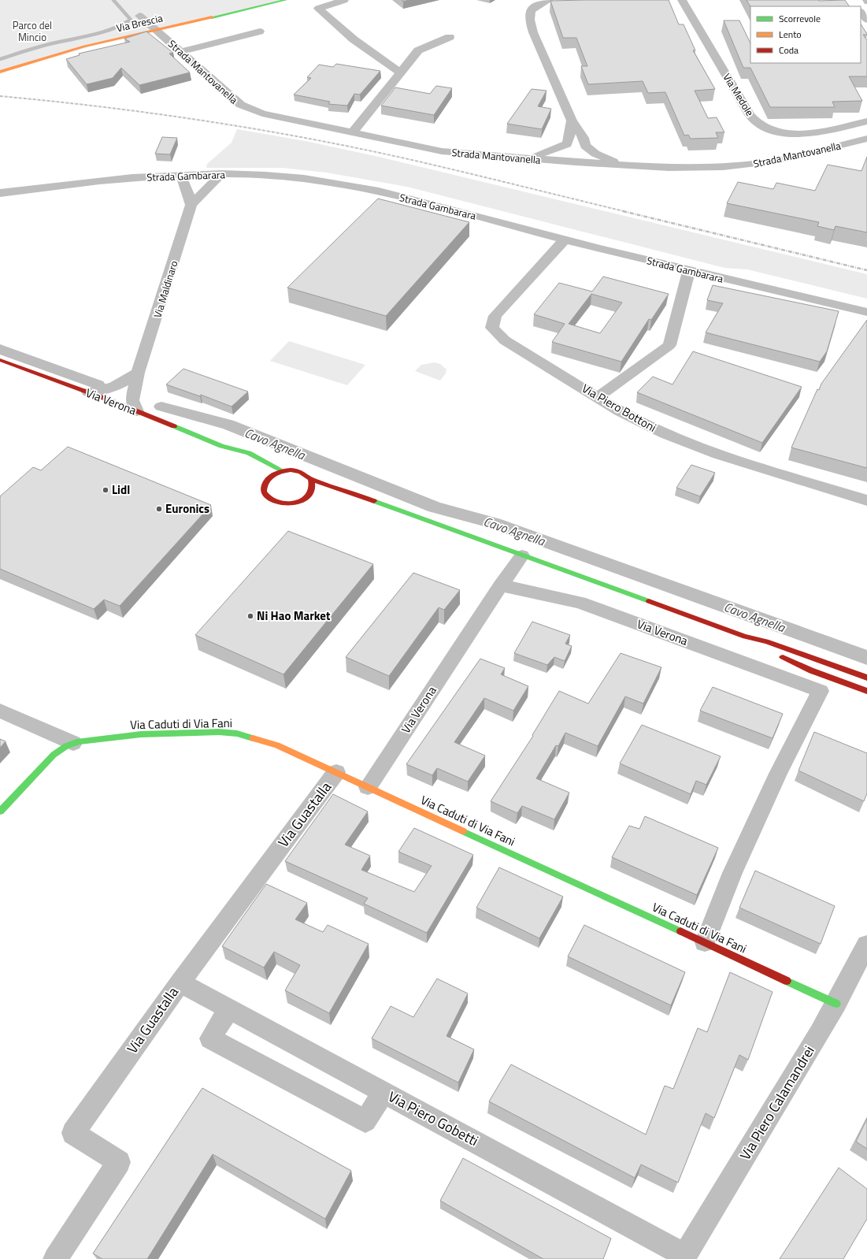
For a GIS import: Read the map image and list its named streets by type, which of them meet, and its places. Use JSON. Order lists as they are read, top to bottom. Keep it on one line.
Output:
{"streets":{"main road":["Via Brescia","Via Verona","Via Caduti di Via Fani"],"street":["Strada Mantovanella","Via Medole","Strada Gambarara","Via Maldinaro","Via Piero Bottoni","Via Guastalla","Via Piero Calamandrei","Via Piero Gobetti"]},"crossings":[["Via Brescia","Strada Mantovanella"],["Strada Gambarara","Via Maldinaro"],["Strada Gambarara","Via Piero Bottoni"],["Via Maldinaro","Via Verona"],["Via Verona","Via Caduti di Via Fani"],["Via Caduti di Via Fani","Via Guastalla"],["Via Caduti di Via Fani","Via Piero Calamandrei"],["Via Guastalla","Via Piero Gobetti"],["Via Piero Calamandrei","Via Piero Gobetti"]],"water":["Cavo Agnella"],"parks":["Parco del Mincio"],"places":["Lidl","Euronics","Ni Hao Market"],"legend":["Scorrevole","Lento","Coda"]}
